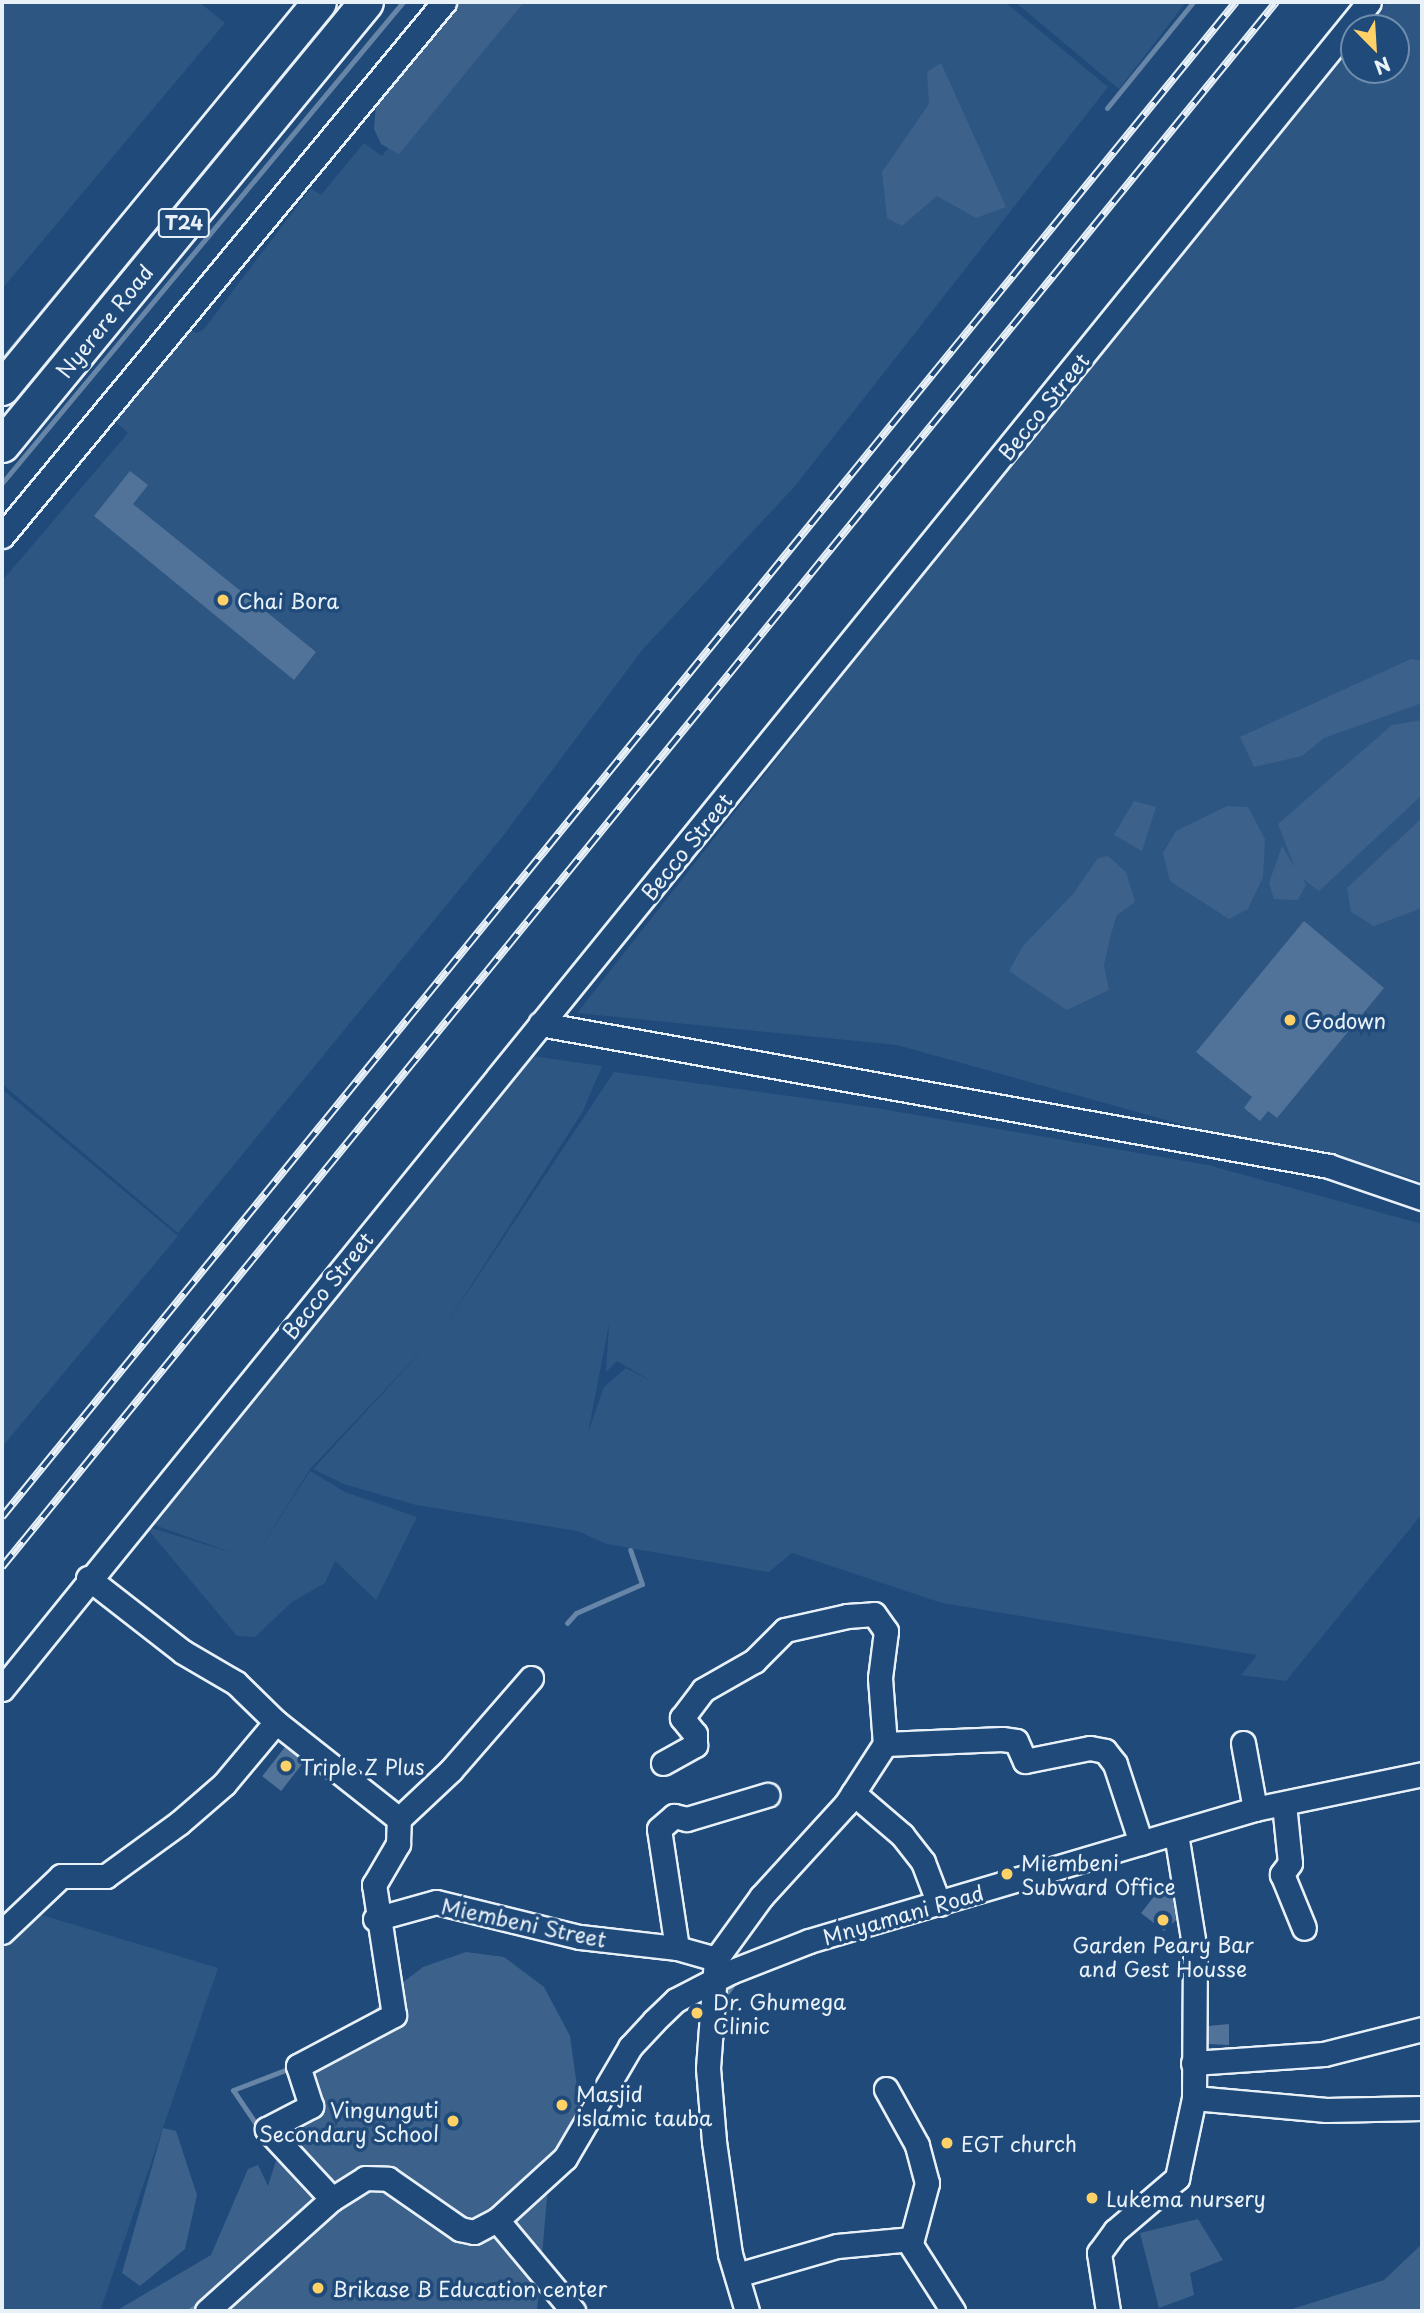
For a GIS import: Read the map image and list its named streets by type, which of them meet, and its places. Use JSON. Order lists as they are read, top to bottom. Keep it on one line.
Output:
{"streets":{"highway":["T24","Nyerere Road"],"street":["Becco Street","Mnyamani Road","Miembeni Street"]},"crossings":[["Mnyamani Road","Miembeni Street"]],"places":["Chai Bora","Godown","Triple Z Plus","Miembeni Subward Office","Garden Peary Bar and Gest Housse","Dr. Ghumega Clinic","Masjid islamic tauba","Vingunguti Secondary School","EGT church","Lukema nursery","Brikase B Education center"],"north":"bottom right"}
